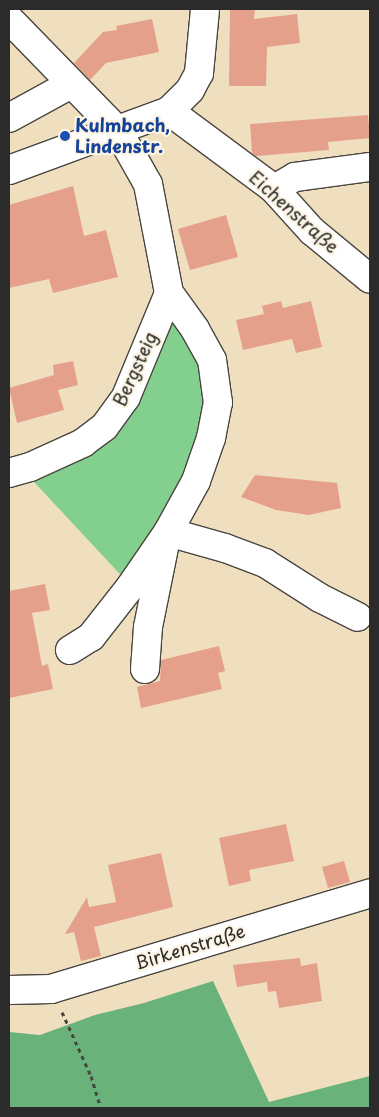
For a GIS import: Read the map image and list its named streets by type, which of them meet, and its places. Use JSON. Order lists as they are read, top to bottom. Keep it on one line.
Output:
{"streets":{"street":["Eichenstraße","Bergsteig","Birkenstraße"]},"places":["Kulmbach, Lindenstr."]}
